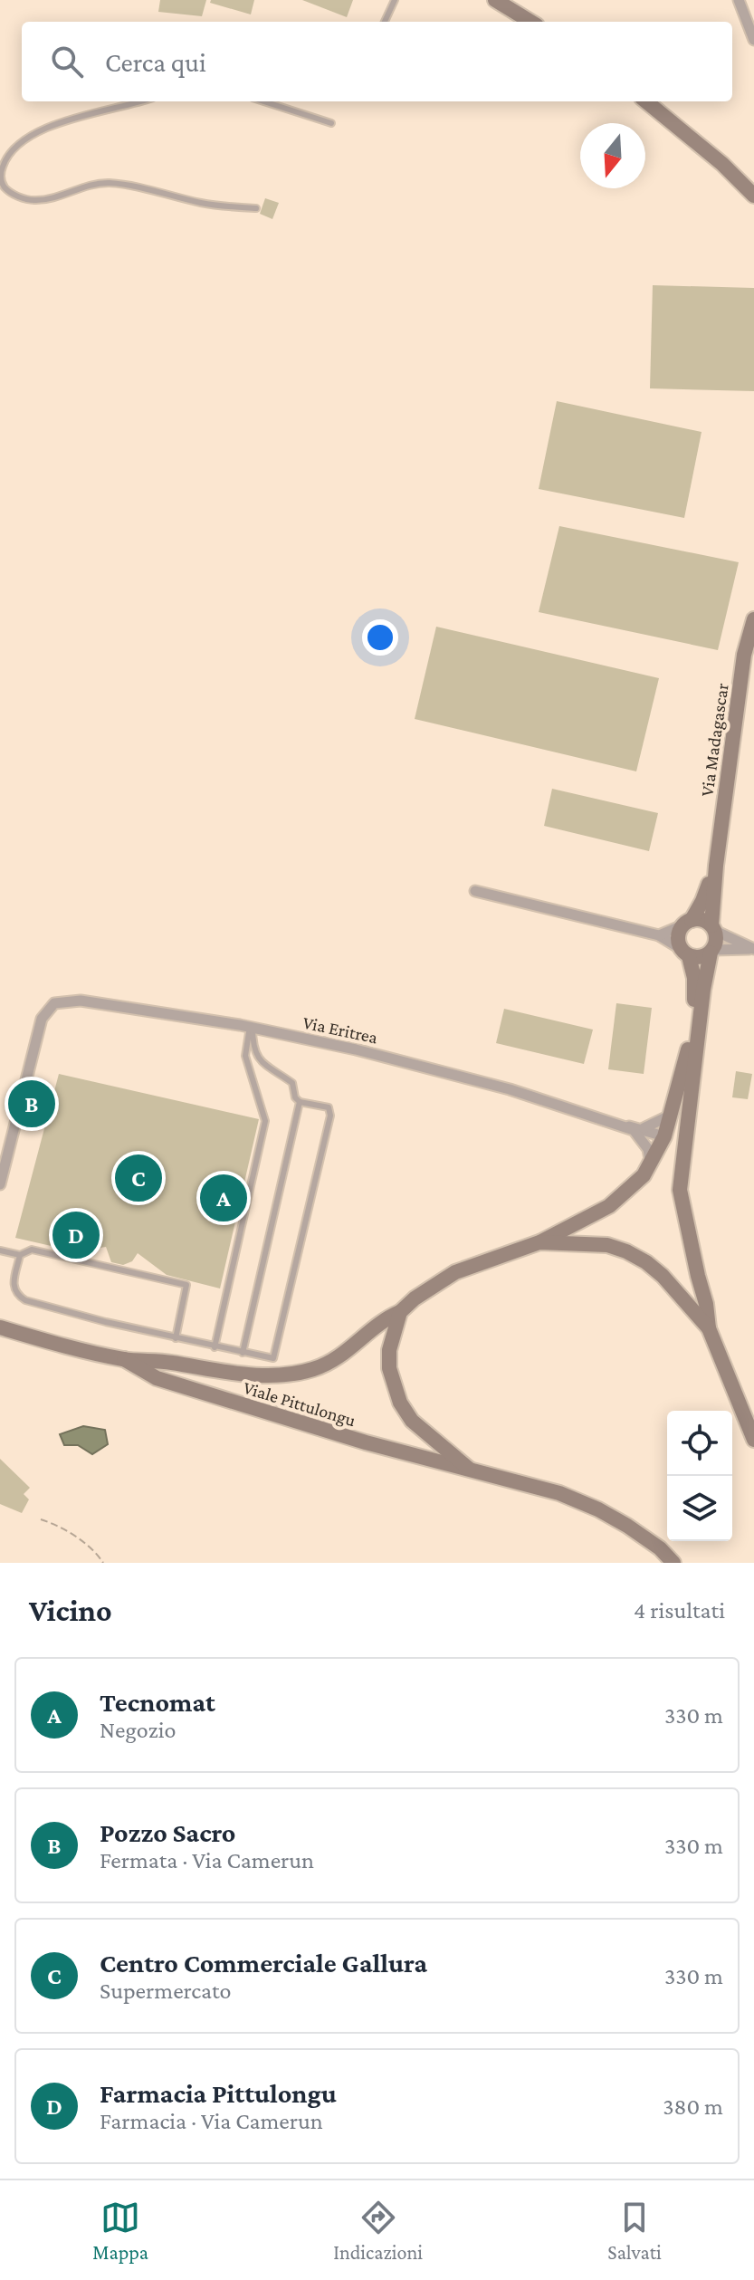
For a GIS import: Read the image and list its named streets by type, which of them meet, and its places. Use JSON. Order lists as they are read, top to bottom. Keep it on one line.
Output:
{"streets":{"main road":["Via Madagascar","Viale Pittulongu"],"street":["Via Eritrea"]},"north":"bottom","page":{"search":"Cerca qui","pins":["B","C","A","D"],"heading":["Vicino","4 risultati"],"list":[{"mark":"A","name":"Tecnomat","note":"Negozio","value":"330 m"},{"mark":"B","name":"Pozzo Sacro","note":"Fermata · Via Camerun","value":"330 m"},{"mark":"C","name":"Centro Commerciale Gallura","note":"Supermercato","value":"330 m"},{"mark":"D","name":"Farmacia Pittulongu","note":"Farmacia · Via Camerun","value":"380 m"}],"nav":["Mappa","Indicazioni","Salvati"]}}
